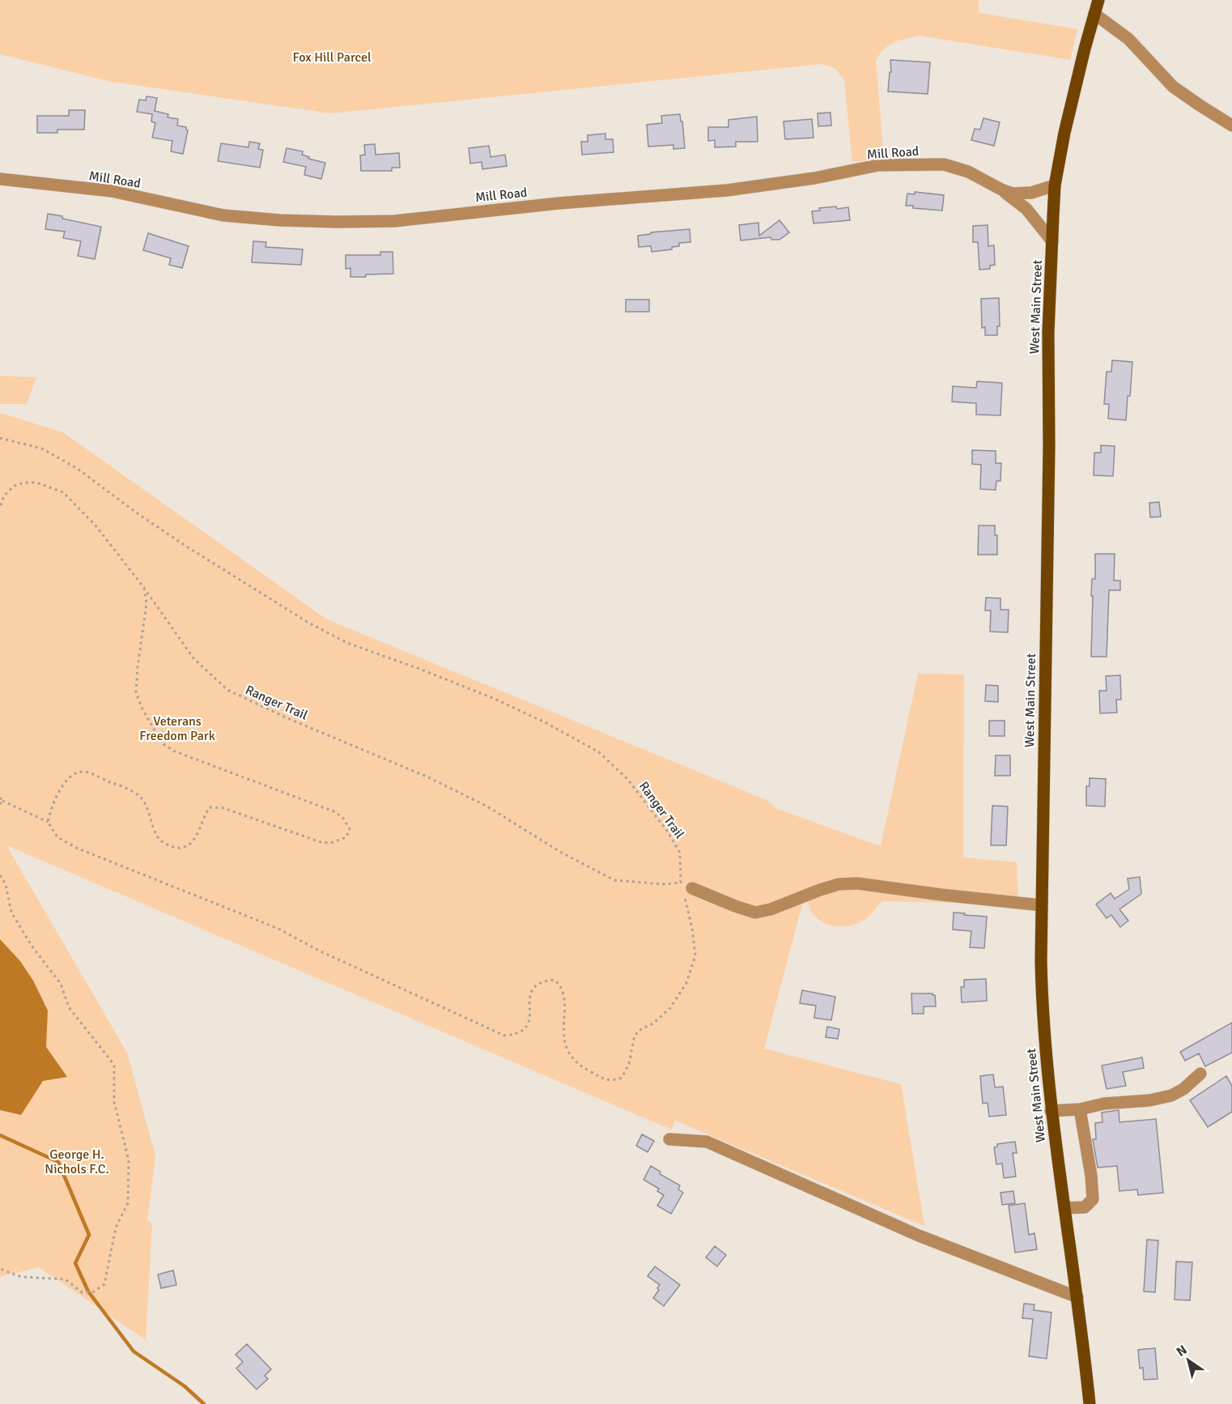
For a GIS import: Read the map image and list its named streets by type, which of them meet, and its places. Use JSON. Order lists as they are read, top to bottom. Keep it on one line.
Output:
{"streets":{"main road":["West Main Street"],"street":["Mill Road"],"path":["Ranger Trail"]},"crossings":[["Mill Road","West Main Street"]],"parks":["Fox Hill Parcel","Veterans Freedom Park","George H. Nichols F.C."],"north":"top left"}
